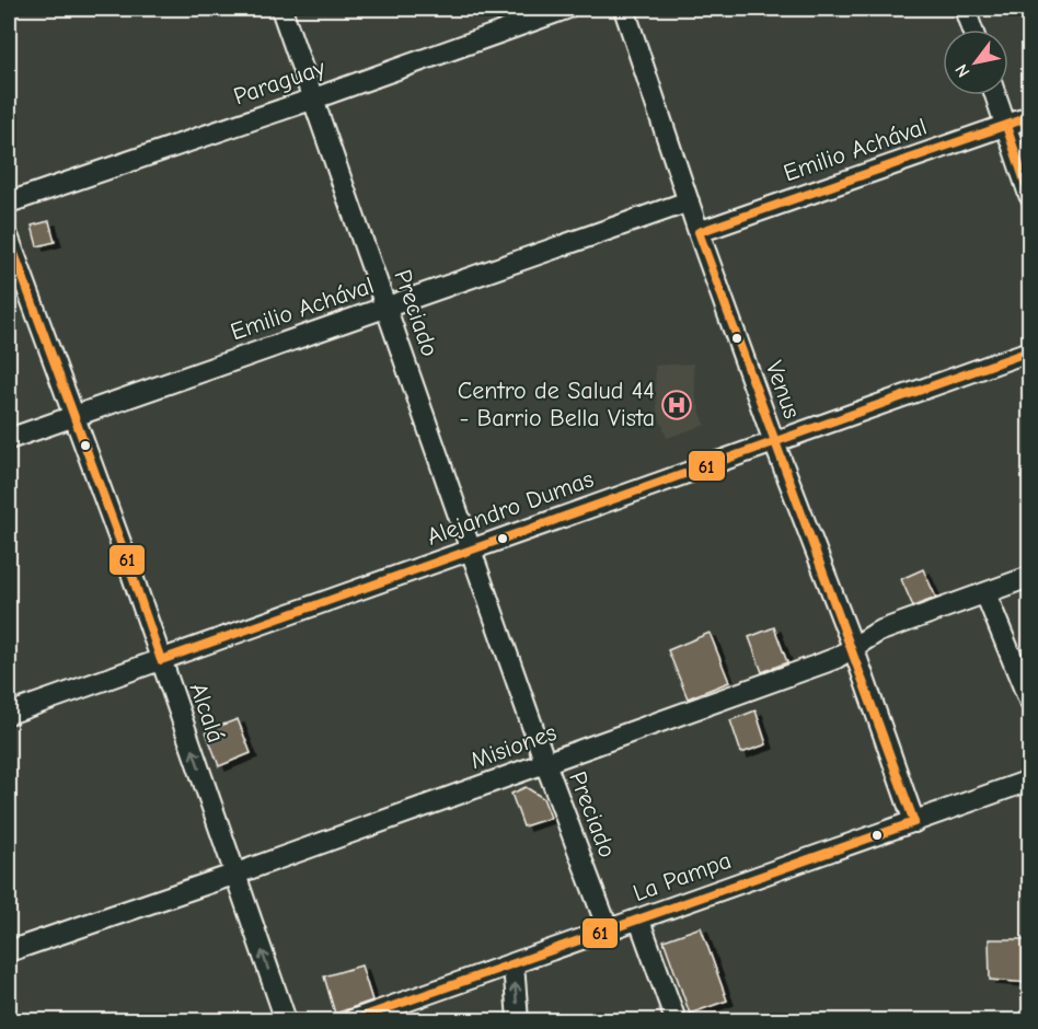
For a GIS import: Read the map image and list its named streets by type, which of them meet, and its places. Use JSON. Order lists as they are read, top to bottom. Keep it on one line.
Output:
{"streets":{"street":["Paraguay","Emilio Achával","Preciado","Venus","Alejandro Dumas","Alcalá","Misiones","La Pampa"]},"crossings":[["Paraguay","Preciado"],["Emilio Achával","Preciado"],["Emilio Achával","Venus"],["Emilio Achával","Alcalá"],["Preciado","Alejandro Dumas"],["Preciado","Misiones"],["Preciado","La Pampa"],["Venus","Alejandro Dumas"],["Venus","Misiones"],["Venus","La Pampa"],["Alejandro Dumas","Alcalá"],["Alcalá","Misiones"]],"one_way":["Alcalá"],"places":{"hospital":["Centro de Salud 44 - Barrio Bella Vista"]},"lines":["transit line 61"],"north":"bottom left"}
